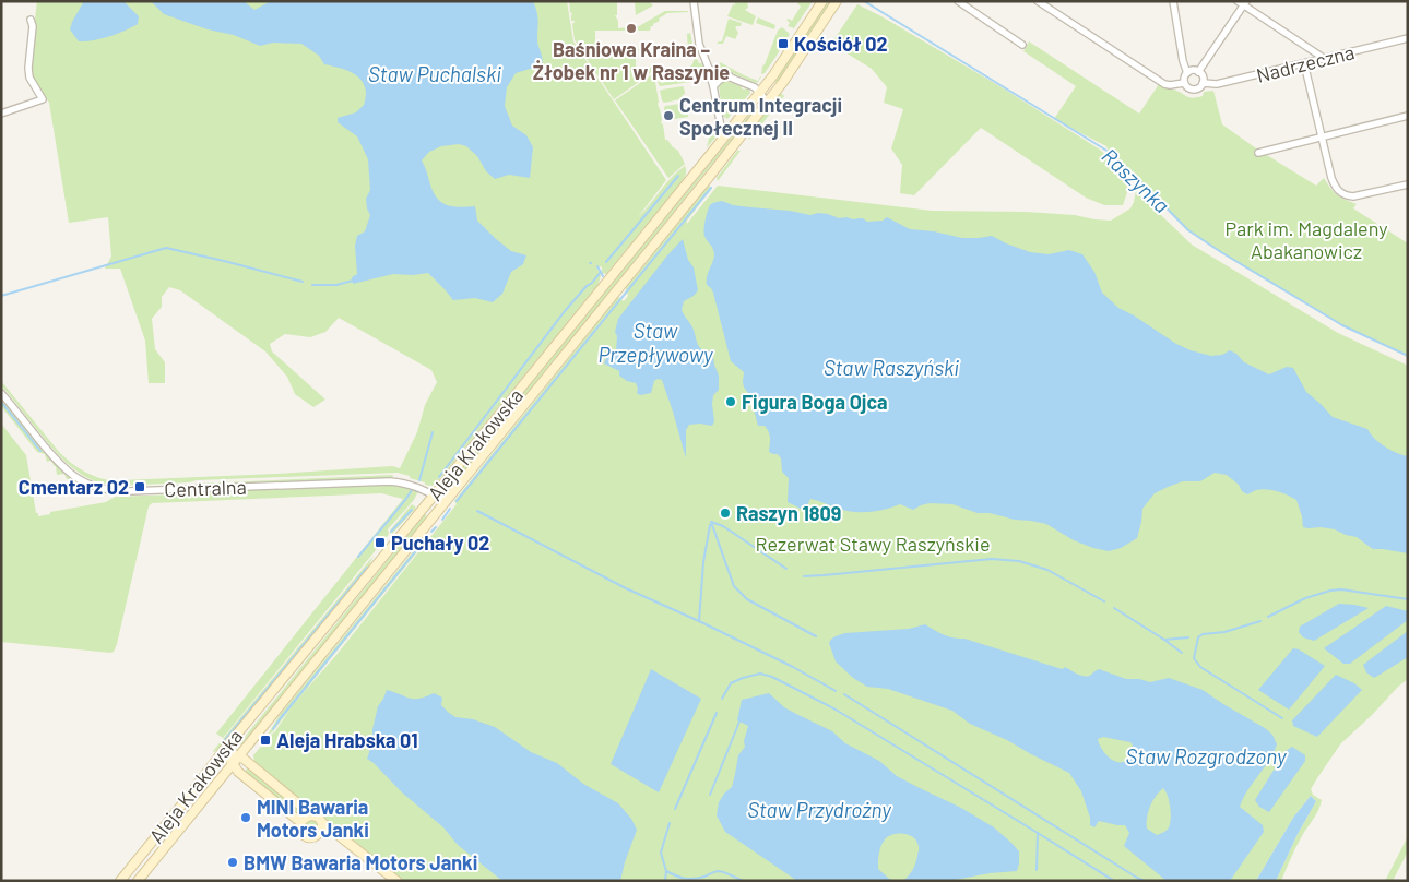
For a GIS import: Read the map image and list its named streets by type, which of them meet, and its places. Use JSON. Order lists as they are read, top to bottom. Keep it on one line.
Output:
{"streets":{"main road":["Aleja Krakowska"],"street":["Nadrzeczna","Centralna"]},"crossings":[["Aleja Krakowska","Centralna"]],"water":["Staw Puchalski","Raszynka","Staw Przepływowy","Staw Raszyński","Staw Rozgrodzony","Staw Przydrożny"],"parks":["Park im. Magdaleny Abakanowicz","Rezerwat Stawy Raszyńskie"],"places":{"other":["Baśniowa Kraina – Żłobek nr 1 w Raszynie","Centrum Integracji Społecznej II","Figura Boga Ojca","Raszyn 1809","MINI Bawaria Motors Janki","BMW Bawaria Motors Janki"],"transit":["Kościół 02","Cmentarz 02","Puchały 02","Aleja Hrabska 01"]}}
